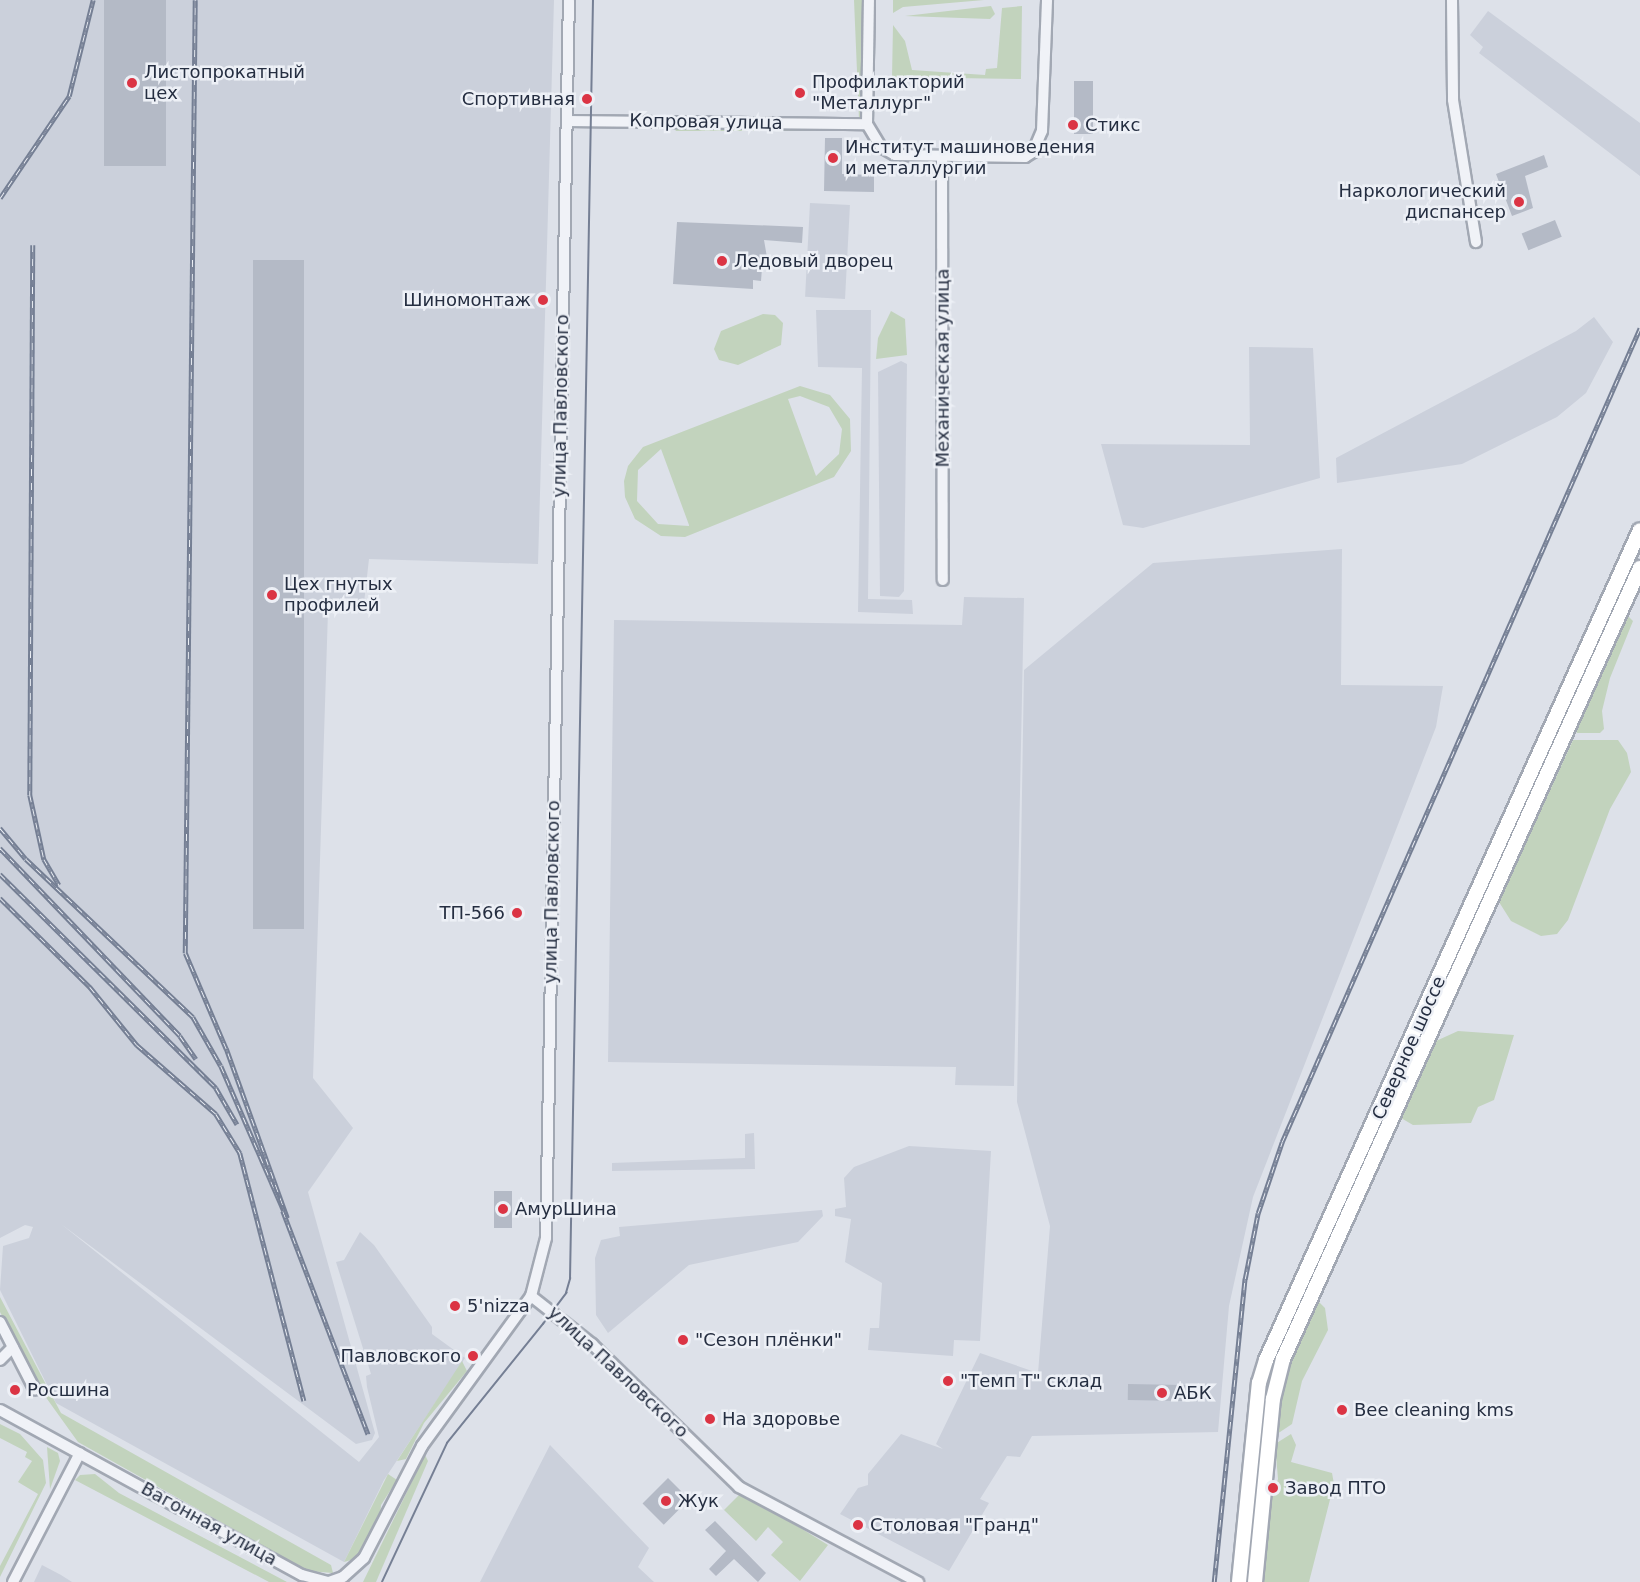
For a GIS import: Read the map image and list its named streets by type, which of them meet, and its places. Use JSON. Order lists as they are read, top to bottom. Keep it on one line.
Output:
{"streets":{"main road":["Северное шоссе"],"street":["Копровая улица","Механическая улица","улица Павловского","Вагонная улица"]},"crossings":[["Копровая улица","улица Павловского"],["улица Павловского","Вагонная улица"]],"places":["Листопрокатный цех","Профилакторий \"Металлург\"","Спортивная","Стикс","Институт машиноведения и металлургии","Наркологический диспансер","Ледовый дворец","Шиномонтаж","Цех гнутых профилей","ТП-566","АмурШина","5'nizza","\"Сезон плёнки\"","Павловского","\"Темп Т\" склад","Росшина","АБК","Bee cleaning kms","На здоровье","Завод ПТО","Жук","Столовая \"Гранд\""]}
